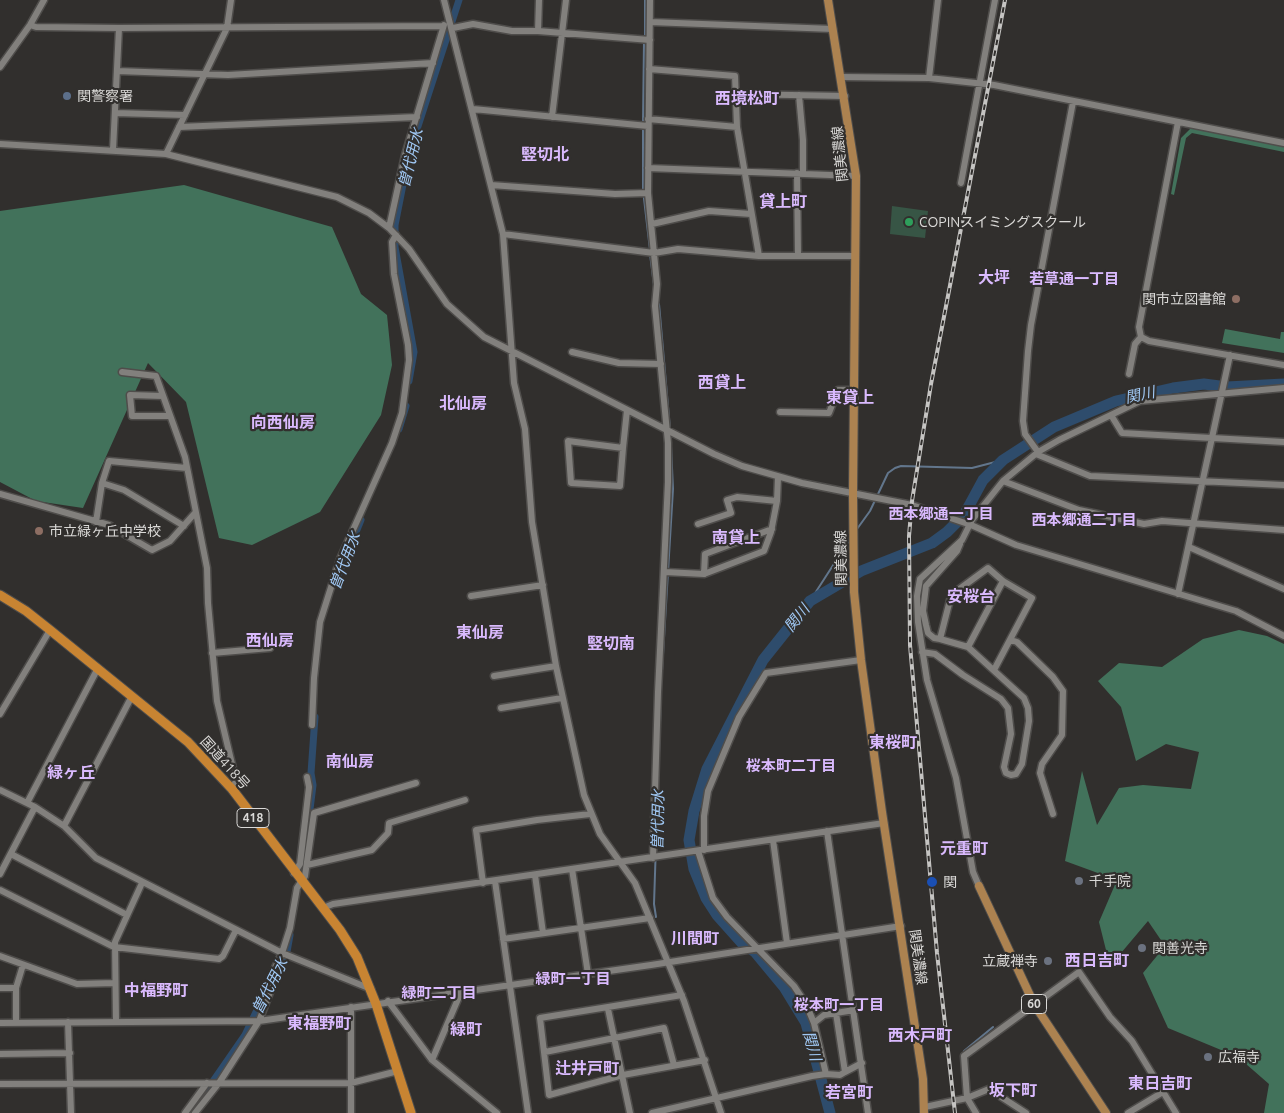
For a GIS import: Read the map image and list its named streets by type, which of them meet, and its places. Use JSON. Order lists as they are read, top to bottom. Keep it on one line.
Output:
{"streets":{"highway":["国道418号","418"],"main road":["関美濃線","60"]},"districts":["西境松町","竪切北","貸上町","大坪","若草通一丁目","西貸上","東貸上","北仙房","向西仙房","西本郷通一丁目","西本郷通二丁目","南貸上","安桜台","東仙房","西仙房","竪切南","東桜町","南仙房","桜本町二丁目","緑ヶ丘","元重町","川間町","西日吉町","緑町一丁目","中福野町","緑町二丁目","桜本町一丁目","東福野町","緑町","西木戸町","辻井戸町","東日吉町","坂下町","若宮町"],"water":["曽代用水","関川"],"places":["関警察署","COPINスイミングスクール","関市立図書館","市立緑ヶ丘中学校","千手院","関","関善光寺","立蔵禅寺","広福寺"]}
